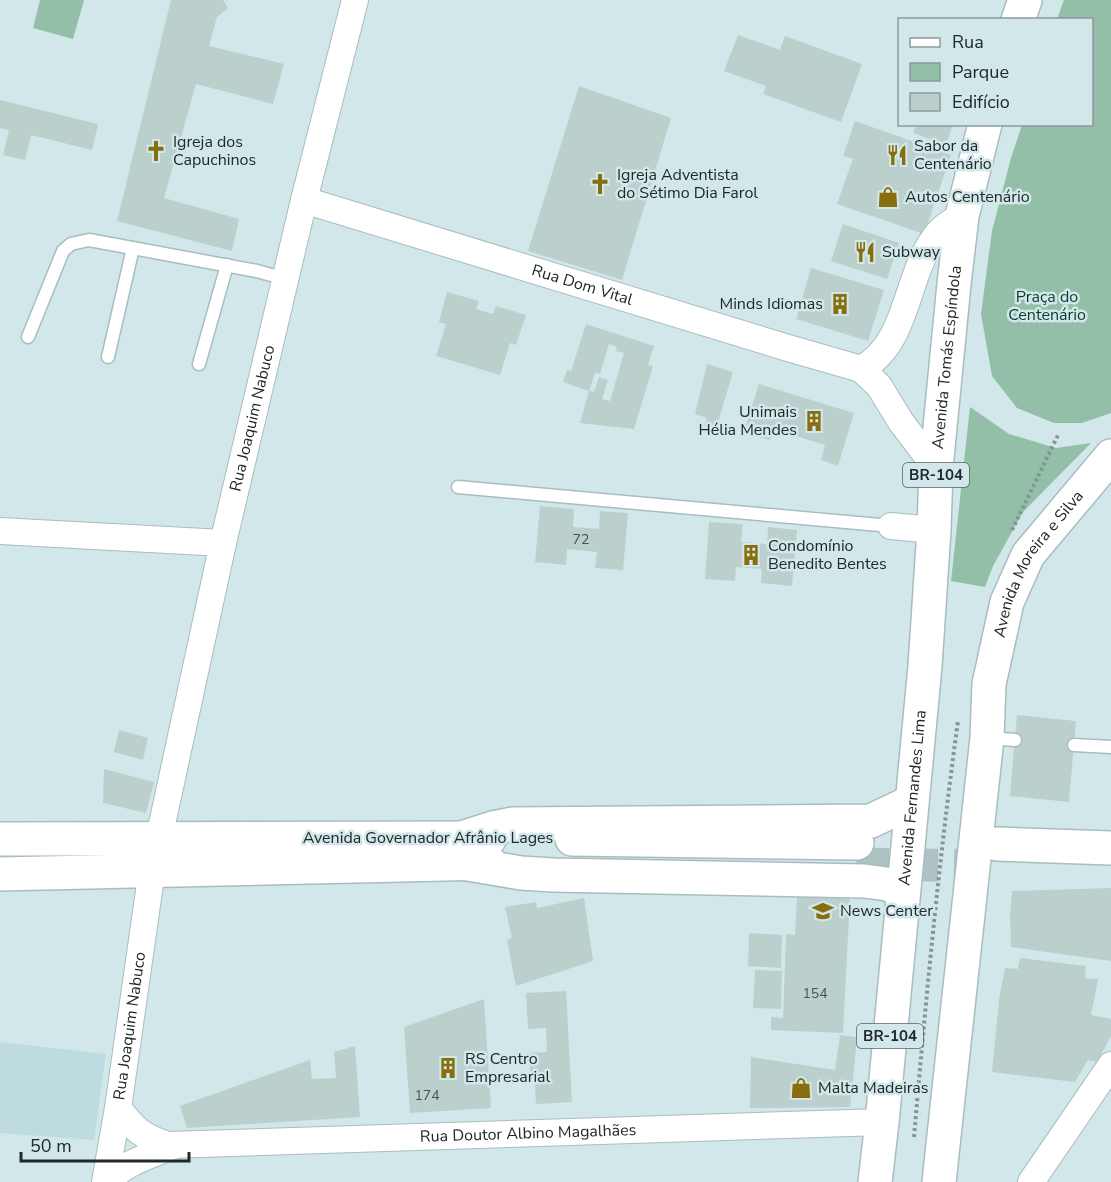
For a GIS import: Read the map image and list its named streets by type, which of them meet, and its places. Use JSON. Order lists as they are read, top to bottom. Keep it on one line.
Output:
{"streets":{"main road":["Avenida Tomás Espíndola","BR-104","Avenida Moreira e Silva","Avenida Fernandes Lima","Avenida Governador Afrânio Lages"],"street":["Rua Dom Vital","Rua Joaquim Nabuco","Rua Doutor Albino Magalhães"]},"crossings":[["Rua Dom Vital","Avenida Tomás Espíndola"],["Rua Dom Vital","Rua Joaquim Nabuco"],["Avenida Tomás Espíndola","Avenida Fernandes Lima"],["Rua Joaquim Nabuco","Avenida Governador Afrânio Lages"],["Rua Joaquim Nabuco","Rua Doutor Albino Magalhães"],["Avenida Fernandes Lima","Rua Doutor Albino Magalhães"]],"parks":["Praça do Centenário"],"places":{"church":["Igreja dos Capuchinos","Igreja Adventista do Sétimo Dia Farol"],"restaurant":["Sabor da Centenário","Subway"],"shop":["Autos Centenário","Malta Madeiras"],"building":["Minds Idiomas","Unimais Hélia Mendes","Condomínio Benedito Bentes","RS Centro Empresarial"],"school or university":["News Center"]},"house_numbers":["72","154","174"],"legend":["Rua","Parque","Edifício"],"scale_bar":"50 m"}
